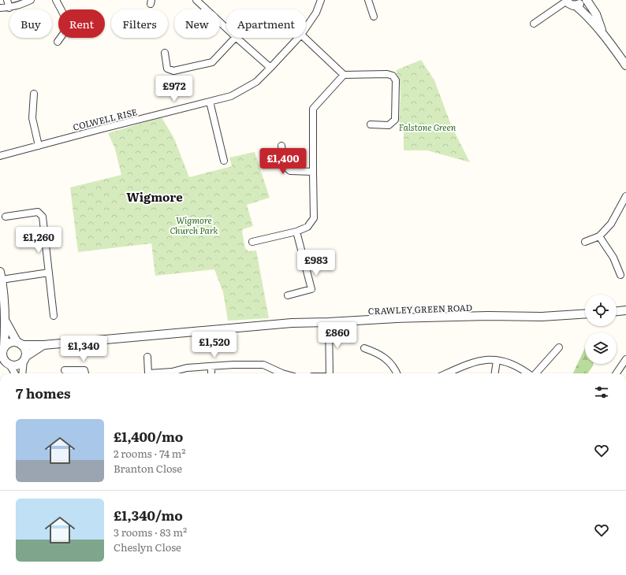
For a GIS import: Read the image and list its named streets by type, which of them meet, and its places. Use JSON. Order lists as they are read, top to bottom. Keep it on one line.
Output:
{"streets":{"street":["COLWELL RISE","CRAWLEY GREEN ROAD"]},"districts":["Wigmore"],"parks":["Falstone Green","Wigmore Church Park"],"page":{"chip":["Buy","Rent","Filters","New","Apartment"],"price":["£972","£1,400","£1,260","£983","£860","£1,520","£1,340"],"heading":"7 homes","list":[{"name":"£1,400/mo","note":"2 rooms · 74 m² · Branton Close"},{"name":"£1,340/mo","note":"3 rooms · 83 m² · Cheslyn Close"}]}}
